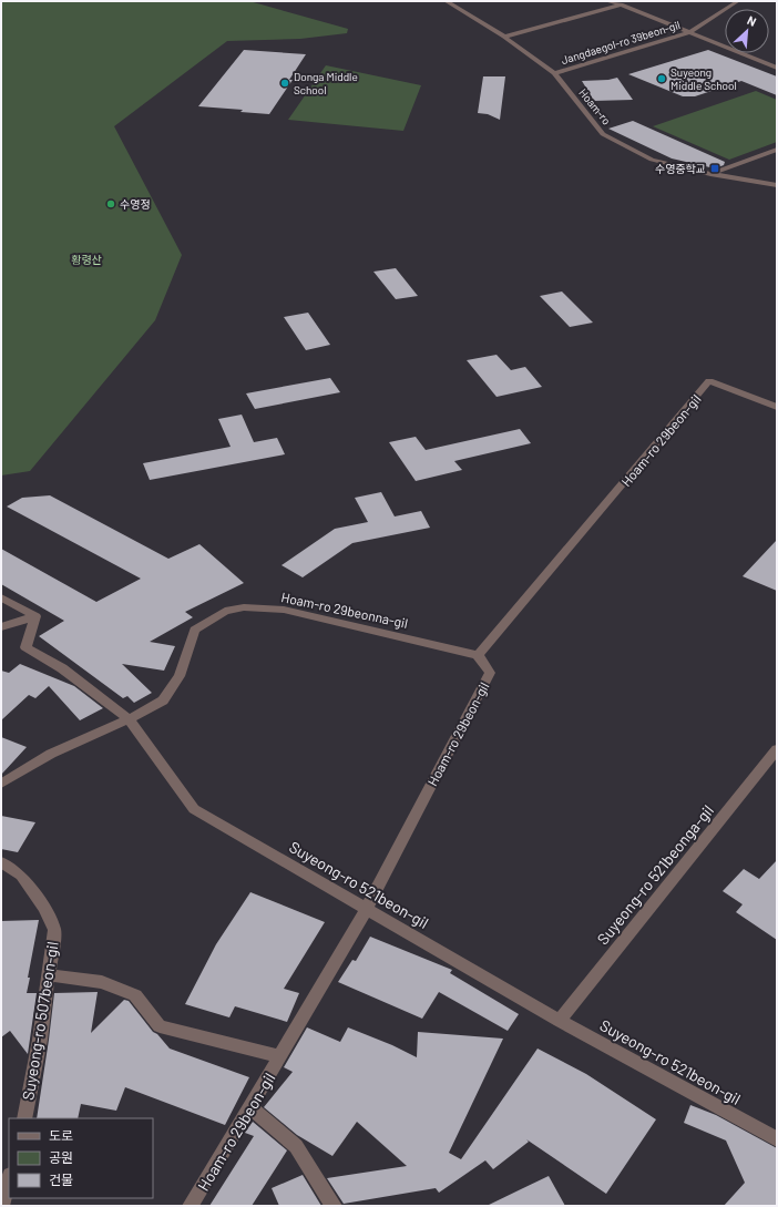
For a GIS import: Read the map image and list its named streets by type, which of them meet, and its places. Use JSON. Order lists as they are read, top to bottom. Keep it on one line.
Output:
{"streets":{"street":["Jangdaegol-ro 39beon-gil","Hoam-ro","Hoam-ro 29beon-gil","Hoam-ro 29beonna-gil","Suyeong-ro 521beonga-gil","Suyeong-ro 521beon-gil","Suyeong-ro 507beon-gil"]},"crossings":[["Jangdaegol-ro 39beon-gil","Hoam-ro"],["Hoam-ro 29beon-gil","Hoam-ro 29beonna-gil"],["Hoam-ro 29beon-gil","Suyeong-ro 521beon-gil"],["Hoam-ro 29beon-gil","Suyeong-ro 507beon-gil"],["Hoam-ro 29beonna-gil","Suyeong-ro 521beon-gil"],["Suyeong-ro 521beonga-gil","Suyeong-ro 521beon-gil"]],"parks":["황령산"],"places":{"other":["Suyeong Middle School","Donga Middle School","수영정"],"transit":["수영중학교"]},"legend":["도로","공원","건물"],"north":"top right"}
